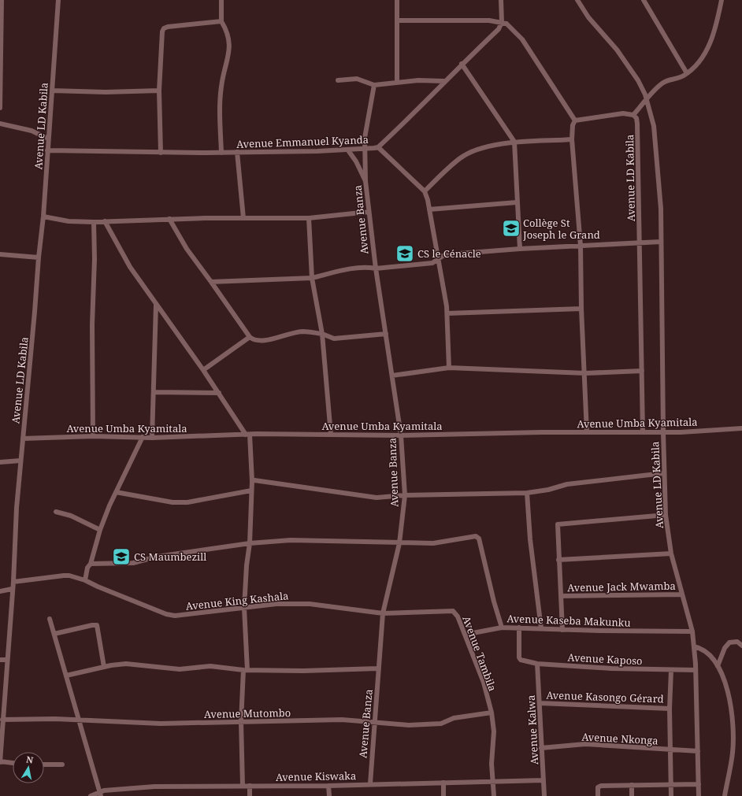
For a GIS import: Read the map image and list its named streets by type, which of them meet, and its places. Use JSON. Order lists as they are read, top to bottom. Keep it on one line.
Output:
{"streets":{"street":["Avenue LD Kabila","Avenue Emmanuel Kyanda","Avenue Banza","Avenue Umba Kyamitala","Avenue Jack Mwamba","Avenue King Kashala","Avenue Kaseba Makunku","Avenue Tambila","Avenue Kaposo","Avenue Kasongo Gérard","Avenue Mutombo","Avenue Kalwa","Avenue Nkonga","Avenue Kiswaka"]},"crossings":[["Avenue LD Kabila","Avenue Emmanuel Kyanda"],["Avenue LD Kabila","Avenue Umba Kyamitala"],["Avenue LD Kabila","Avenue Jack Mwamba"],["Avenue LD Kabila","Avenue King Kashala"],["Avenue LD Kabila","Avenue Kaseba Makunku"],["Avenue LD Kabila","Avenue Kaposo"],["Avenue LD Kabila","Avenue Mutombo"],["Avenue LD Kabila","Avenue Nkonga"],["Avenue Emmanuel Kyanda","Avenue Banza"],["Avenue Banza","Avenue Umba Kyamitala"],["Avenue Banza","Avenue King Kashala"],["Avenue Banza","Avenue Mutombo"],["Avenue Banza","Avenue Kiswaka"],["Avenue King Kashala","Avenue Tambila"],["Avenue Kaseba Makunku","Avenue Tambila"],["Avenue Kaseba Makunku","Avenue Kaposo"],["Avenue Tambila","Avenue Mutombo"],["Avenue Tambila","Avenue Kiswaka"],["Avenue Kaposo","Avenue Kalwa"],["Avenue Kasongo Gérard","Avenue Kalwa"],["Avenue Kalwa","Avenue Nkonga"],["Avenue Kalwa","Avenue Kiswaka"]],"places":{"school or university":["Collège St Joseph le Grand","CS le Cénacle","CS Maumbezill"]},"north":"top"}
